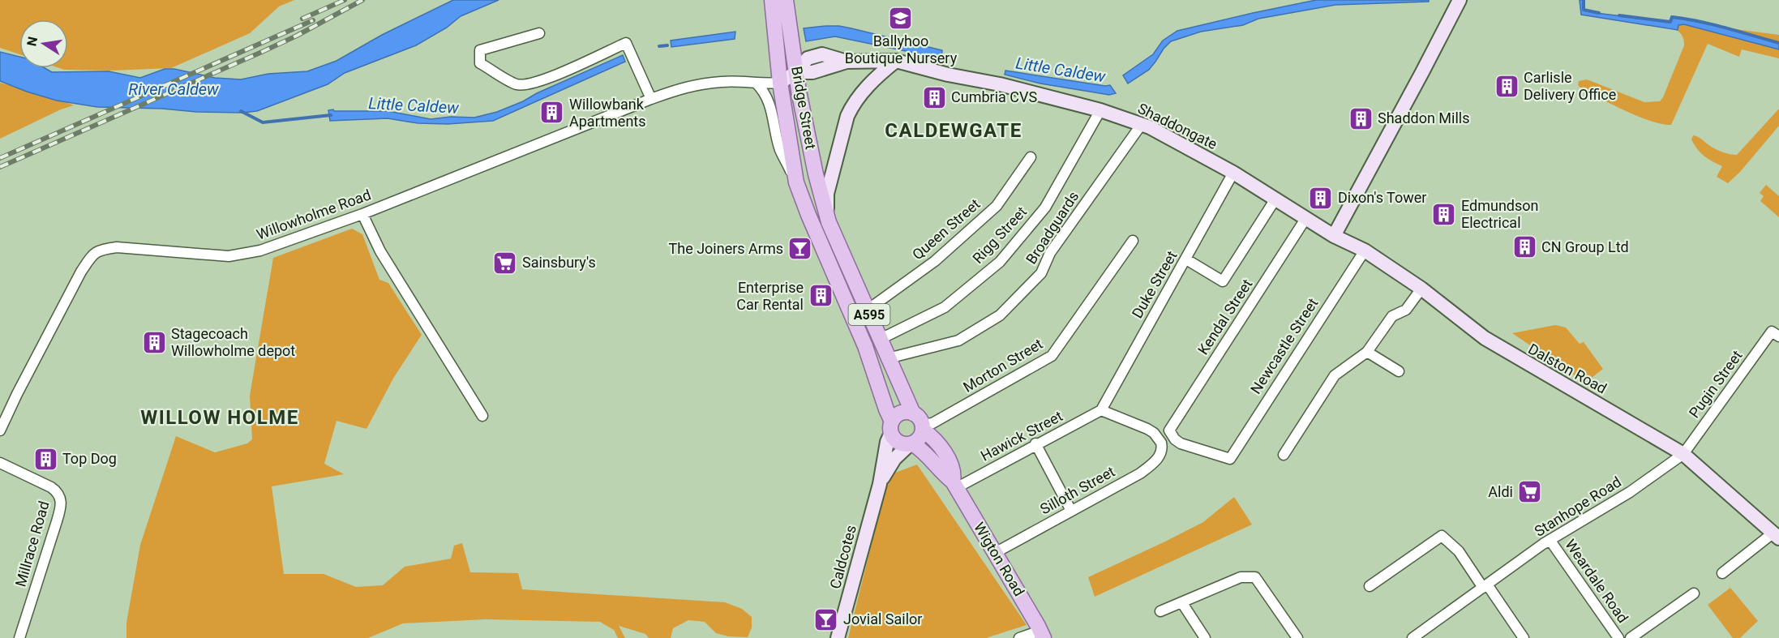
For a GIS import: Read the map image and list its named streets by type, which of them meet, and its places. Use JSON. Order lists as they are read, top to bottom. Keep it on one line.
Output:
{"streets":{"main road":["Bridge Street","Shaddongate","A595","Dalston Road","Caldcotes","Wigton Road"],"street":["Willowholme Road","Broadguards","Queen Street","Rigg Street","Duke Street","Kendal Street","Newcastle Street","Morton Street","Pugin Street","Hawick Street","Silloth Street","Stanhope Road","Millrace Road","Weardale Road"]},"crossings":[["Bridge Street","Shaddongate"],["Bridge Street","Willowholme Road"],["Bridge Street","A595"],["Bridge Street","Morton Street"],["Bridge Street","Caldcotes"],["Bridge Street","Wigton Road"],["Shaddongate","Willowholme Road"],["Shaddongate","Broadguards"],["Shaddongate","Rigg Street"],["Shaddongate","Duke Street"],["Shaddongate","Kendal Street"],["Shaddongate","Dalston Road"],["Broadguards","A595"],["Queen Street","A595"],["Rigg Street","A595"],["Duke Street","Hawick Street"],["A595","Morton Street"],["A595","Caldcotes"],["A595","Wigton Road"],["Kendal Street","Newcastle Street"],["Newcastle Street","Dalston Road"],["Morton Street","Caldcotes"],["Morton Street","Wigton Road"],["Dalston Road","Pugin Street"],["Dalston Road","Stanhope Road"],["Pugin Street","Stanhope Road"],["Hawick Street","Wigton Road"],["Silloth Street","Wigton Road"],["Stanhope Road","Weardale Road"],["Caldcotes","Wigton Road"]],"districts":["CALDEWGATE","WILLOW HOLME"],"water":["Little Caldew","River Caldew"],"places":{"school or university":["Ballyhoo Boutique Nursery"],"building":["Carlisle Delivery Office","Cumbria CVS","Willowbank Apartments","Shaddon Mills","Dixon's Tower","Edmundson Electrical","CN Group Ltd","Enterprise Car Rental","Stagecoach Willowholme depot","Top Dog"],"bar":["The Joiners Arms","Jovial Sailor"],"supermarket":["Sainsbury's","Aldi"]},"north":"left"}
